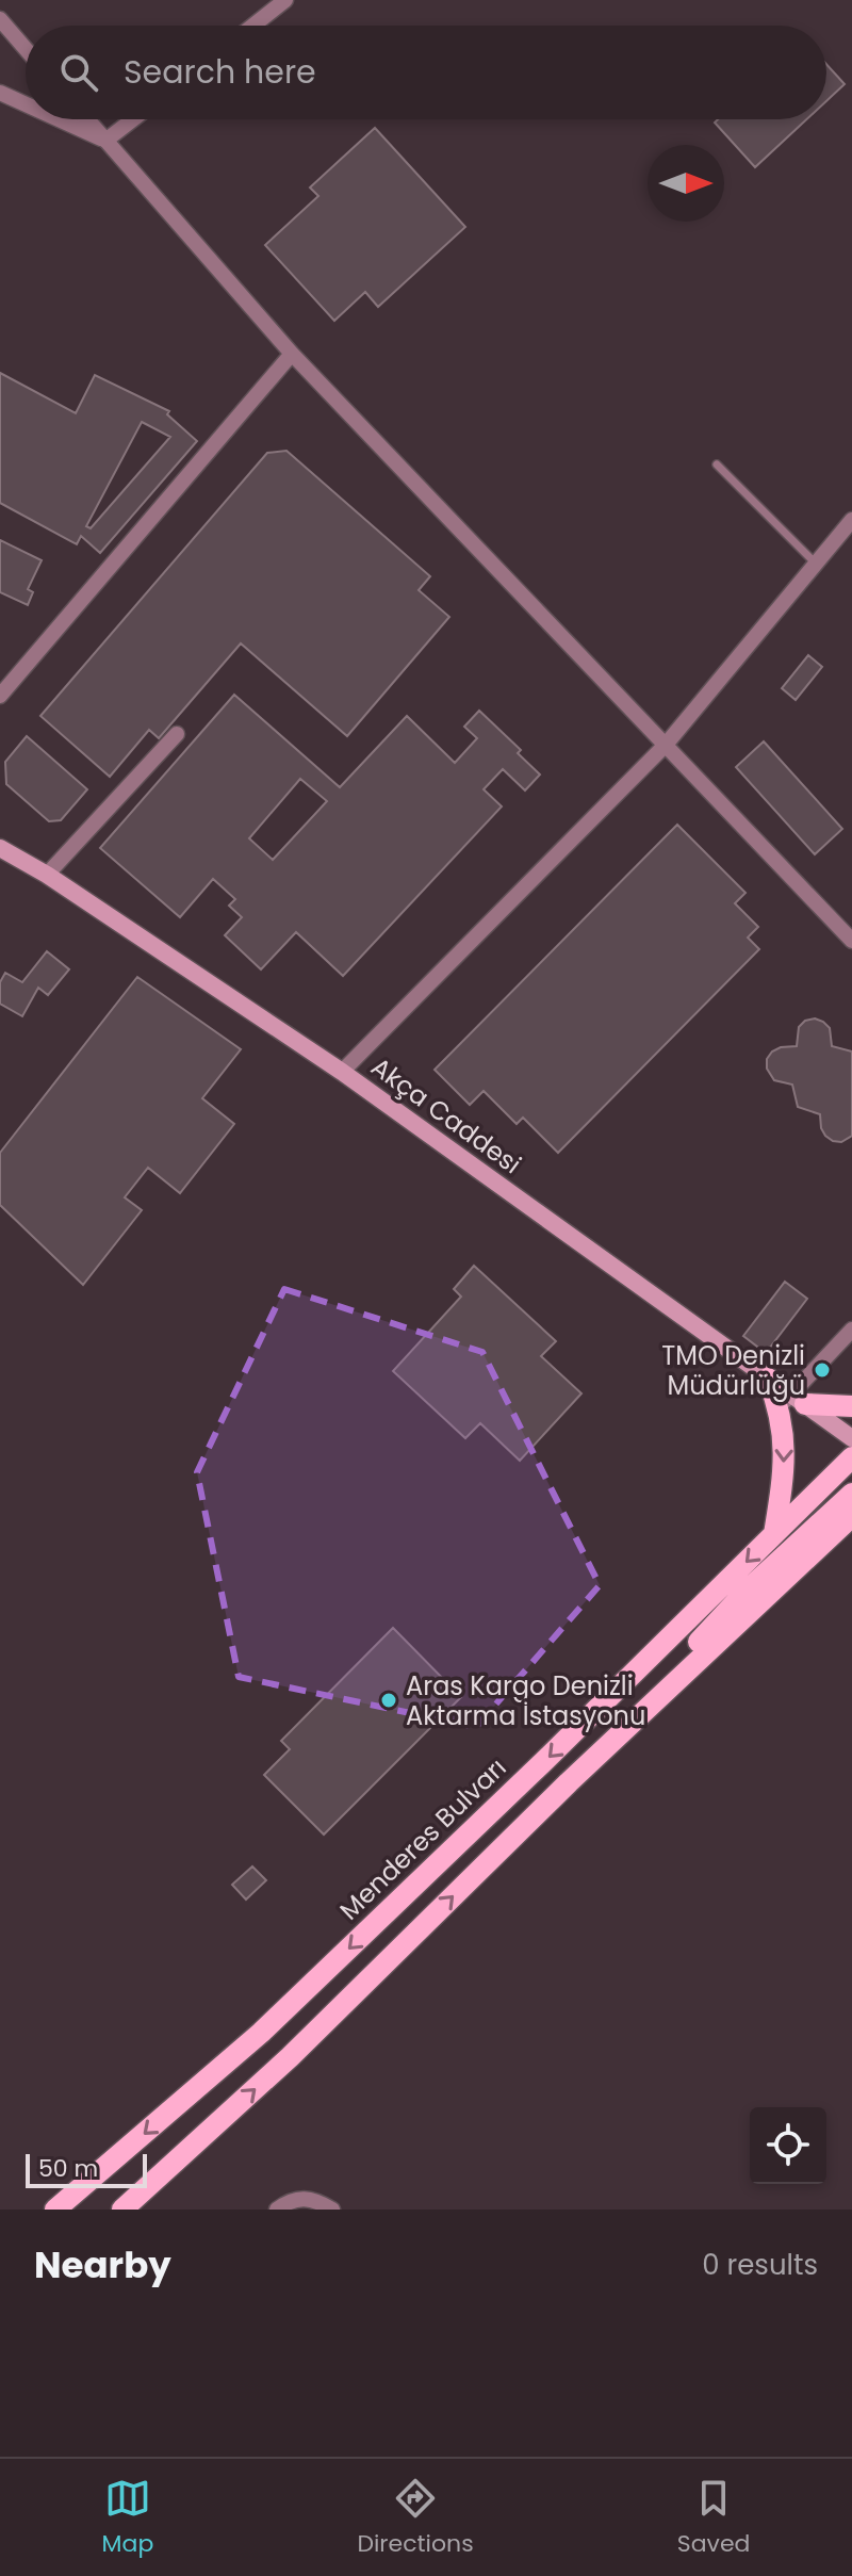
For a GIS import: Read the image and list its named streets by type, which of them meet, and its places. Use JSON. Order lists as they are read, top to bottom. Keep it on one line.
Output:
{"streets":{"main road":["Menderes Bulvarı"],"street":["Akça Caddesi"]},"places":["TMO Denizli Müdürlüğü","Aras Kargo Denizli Aktarma İstasyonu"],"scale_bar":"50 m","north":"right","page":{"search":"Search here","scale":"50 m","heading":["Nearby","0 results"],"nav":["Map","Directions","Saved"]}}
